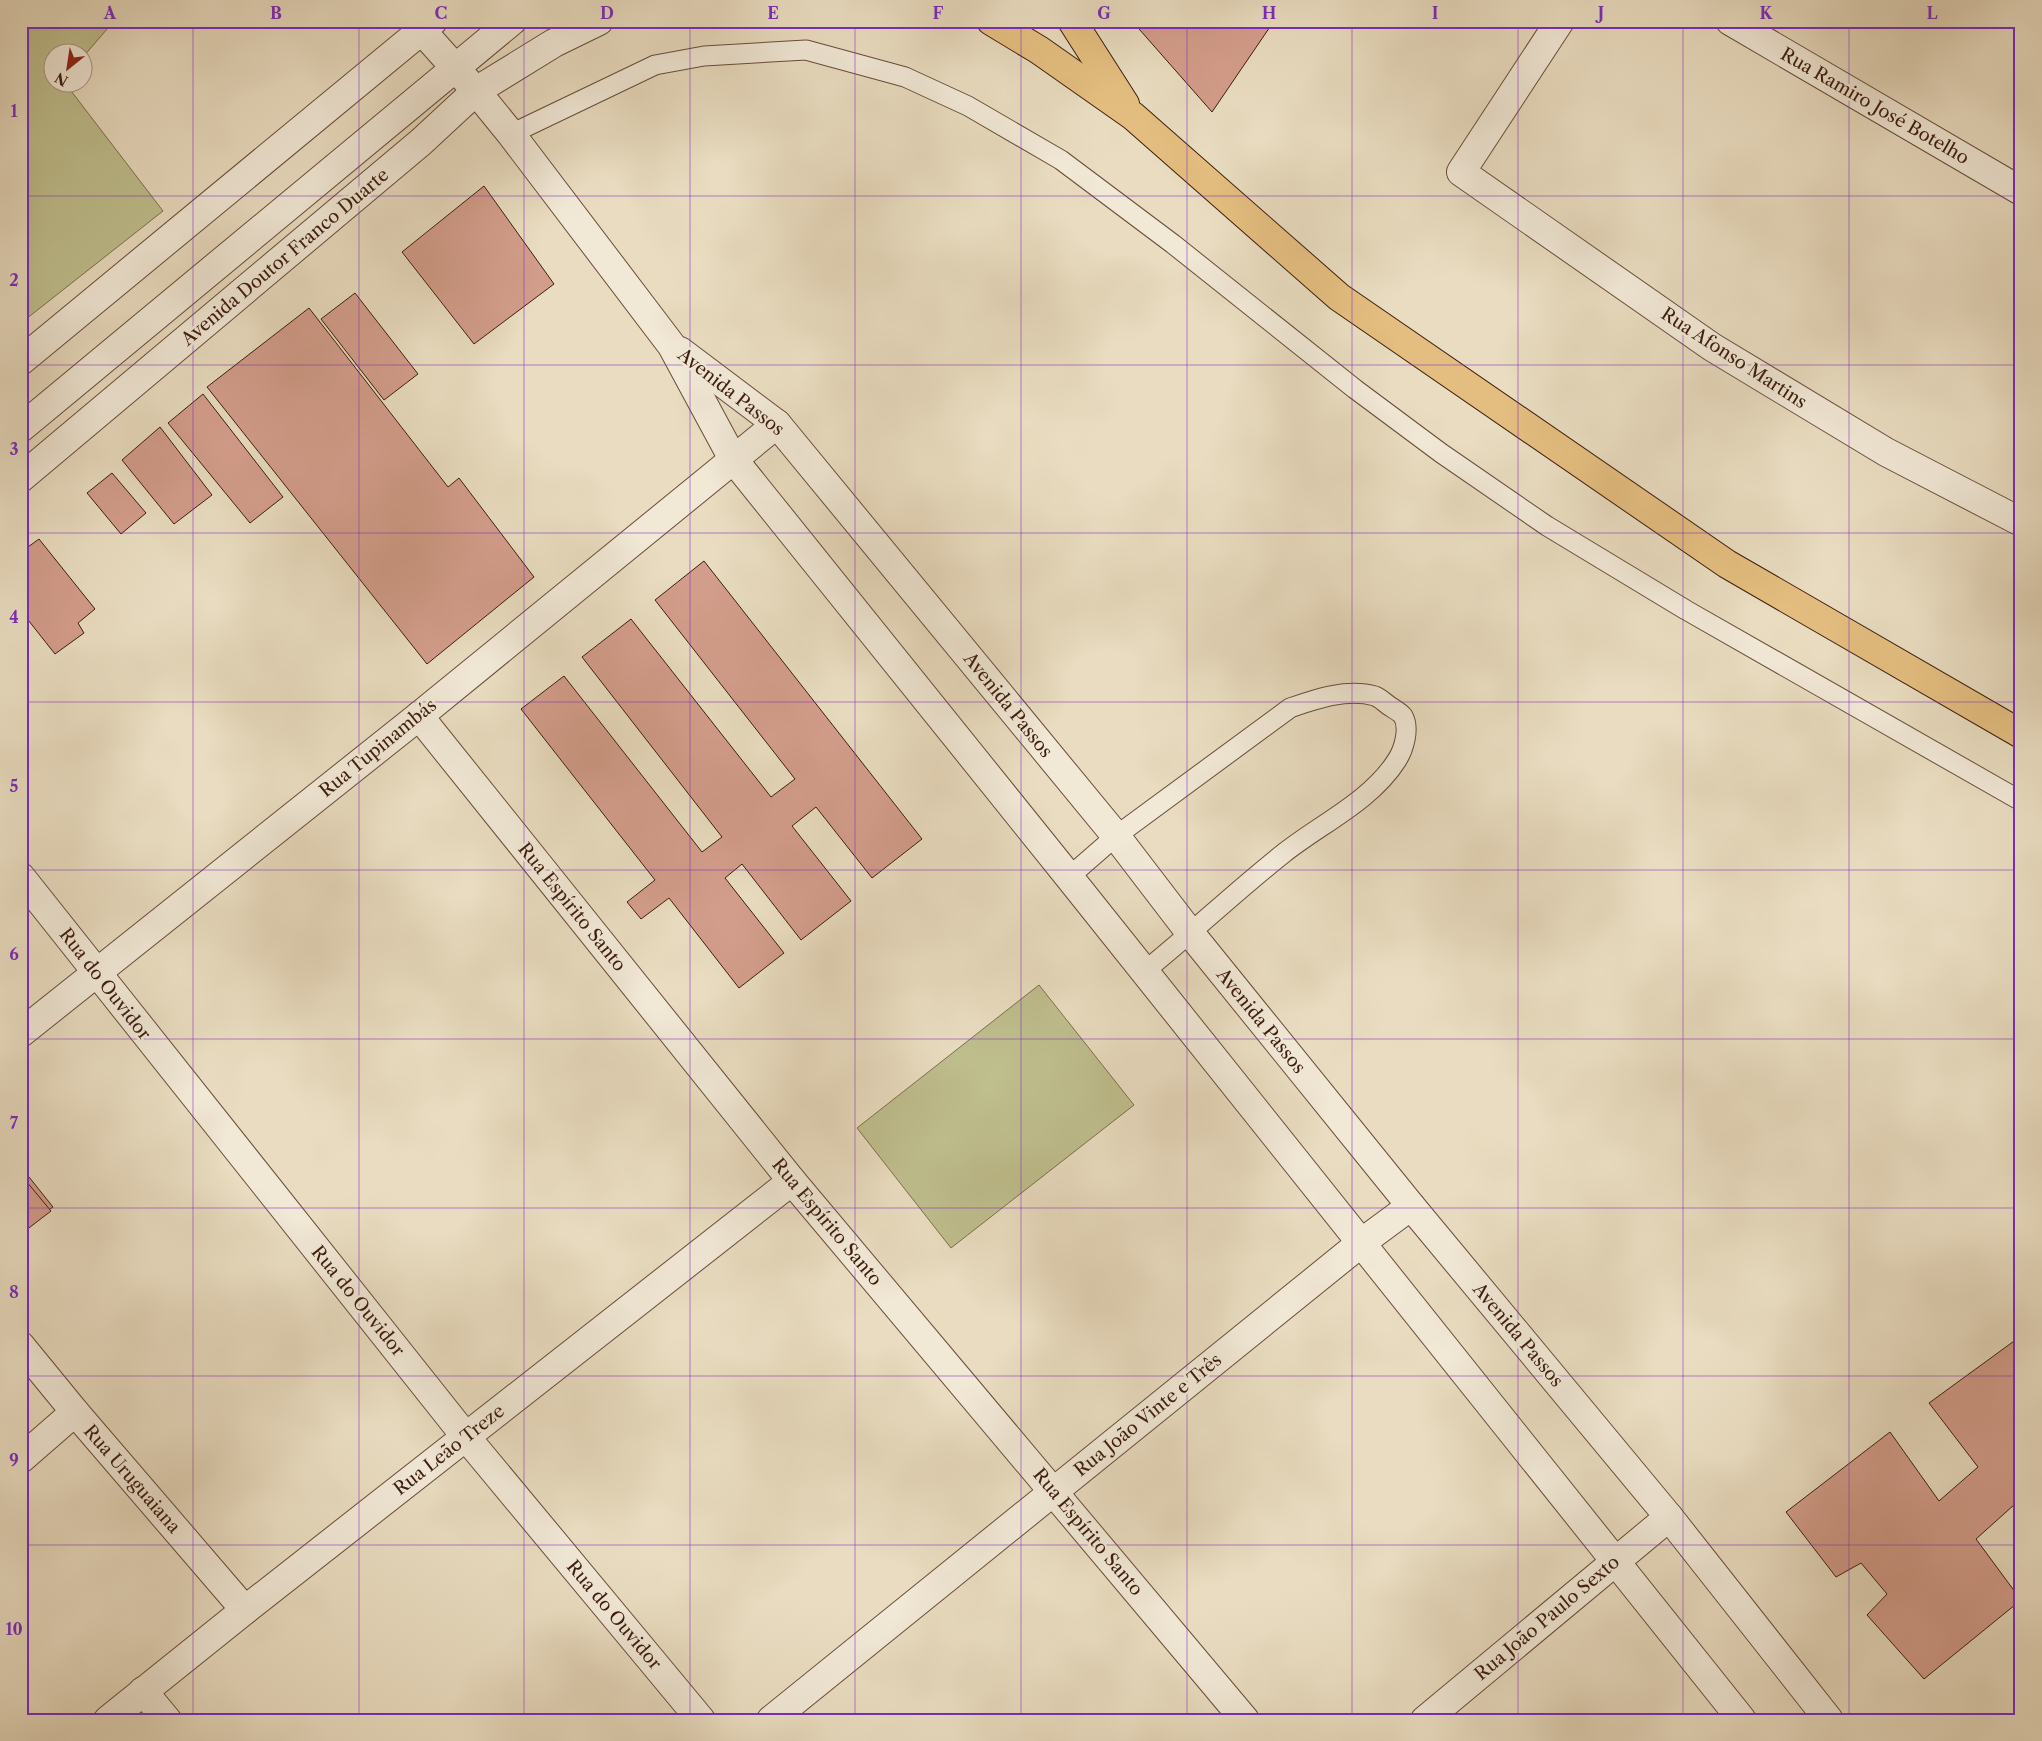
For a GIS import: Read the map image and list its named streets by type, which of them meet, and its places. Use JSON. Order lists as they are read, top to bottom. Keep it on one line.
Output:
{"streets":{"street":["Rua Ramiro José Botelho","Avenida Doutor Franco Duarte","Rua Afonso Martins","Avenida Passos","Rua Tupinambás","Rua Espírito Santo","Rua do Ouvidor","Rua João Vinte e Três","Rua Leão Treze","Rua Uruguaiana","Rua João Paulo Sexto"]},"crossings":[["Avenida Doutor Franco Duarte","Avenida Passos"],["Avenida Passos","Rua Tupinambás"],["Avenida Passos","Rua João Vinte e Três"],["Avenida Passos","Rua João Paulo Sexto"],["Rua Tupinambás","Rua Espírito Santo"],["Rua Tupinambás","Rua do Ouvidor"],["Rua Espírito Santo","Rua João Vinte e Três"],["Rua Espírito Santo","Rua Leão Treze"],["Rua do Ouvidor","Rua Leão Treze"],["Rua Leão Treze","Rua Uruguaiana"]],"north":"bottom left","grid":{"columns":["A","B","C","D","E","F","G","H","I","J","K","L"],"rows":["1","2","3","4","5","6","7","8","9","10"]}}
